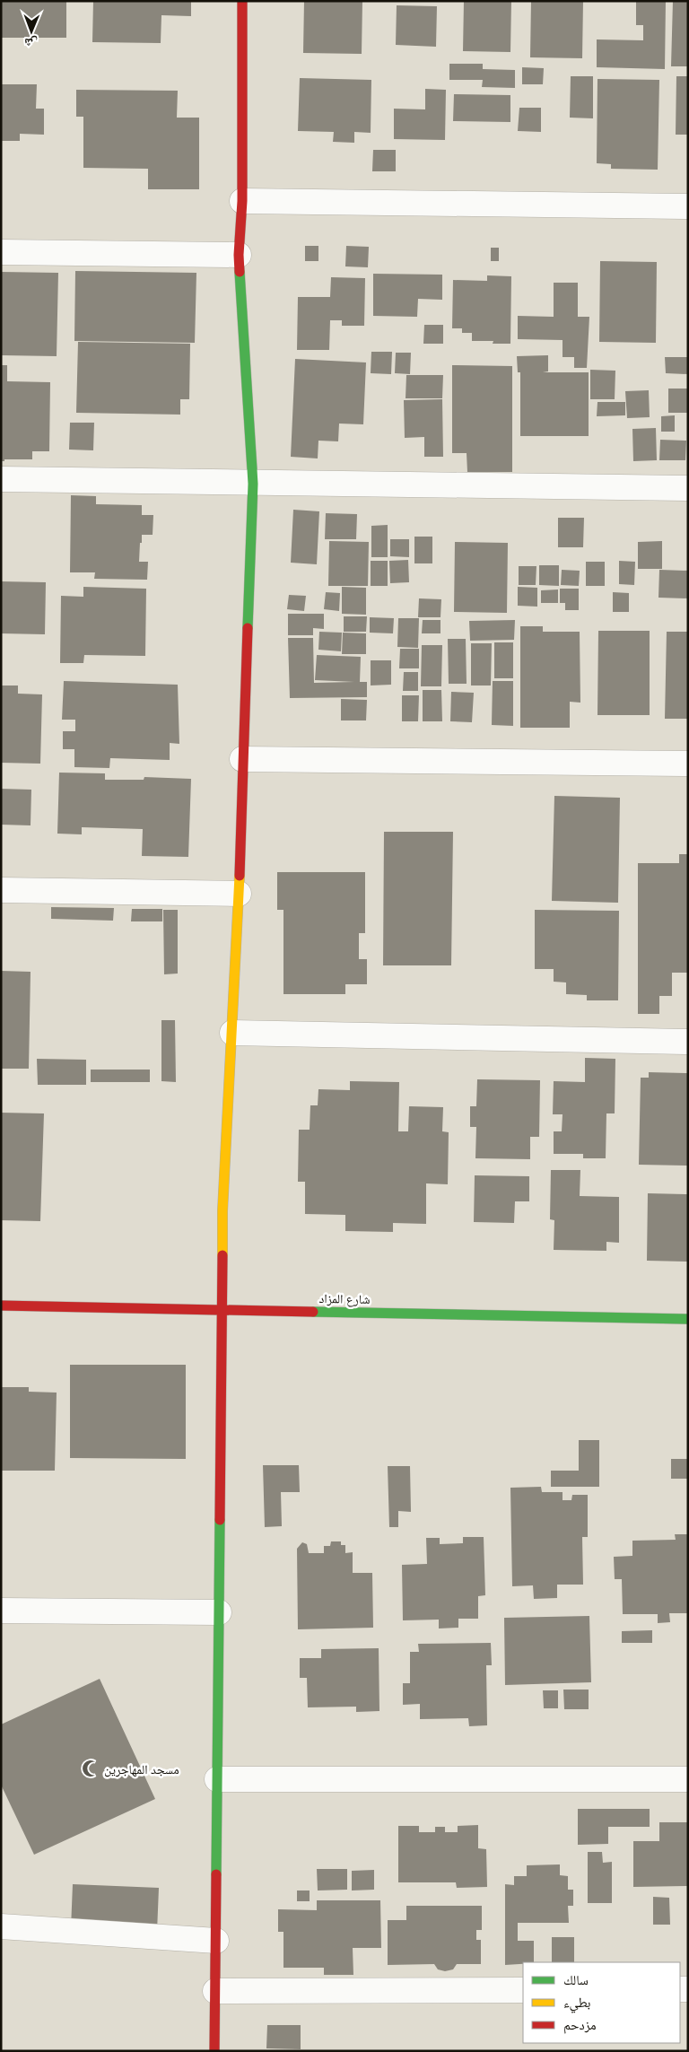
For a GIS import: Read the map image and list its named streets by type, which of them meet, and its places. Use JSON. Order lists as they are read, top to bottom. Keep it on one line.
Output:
{"streets":{"street":["شارع المزاد"]},"places":{"mosque":["مسجد المهاجرين"]},"legend":["سالك","بطيء","مزدحم"],"north":"bottom"}
